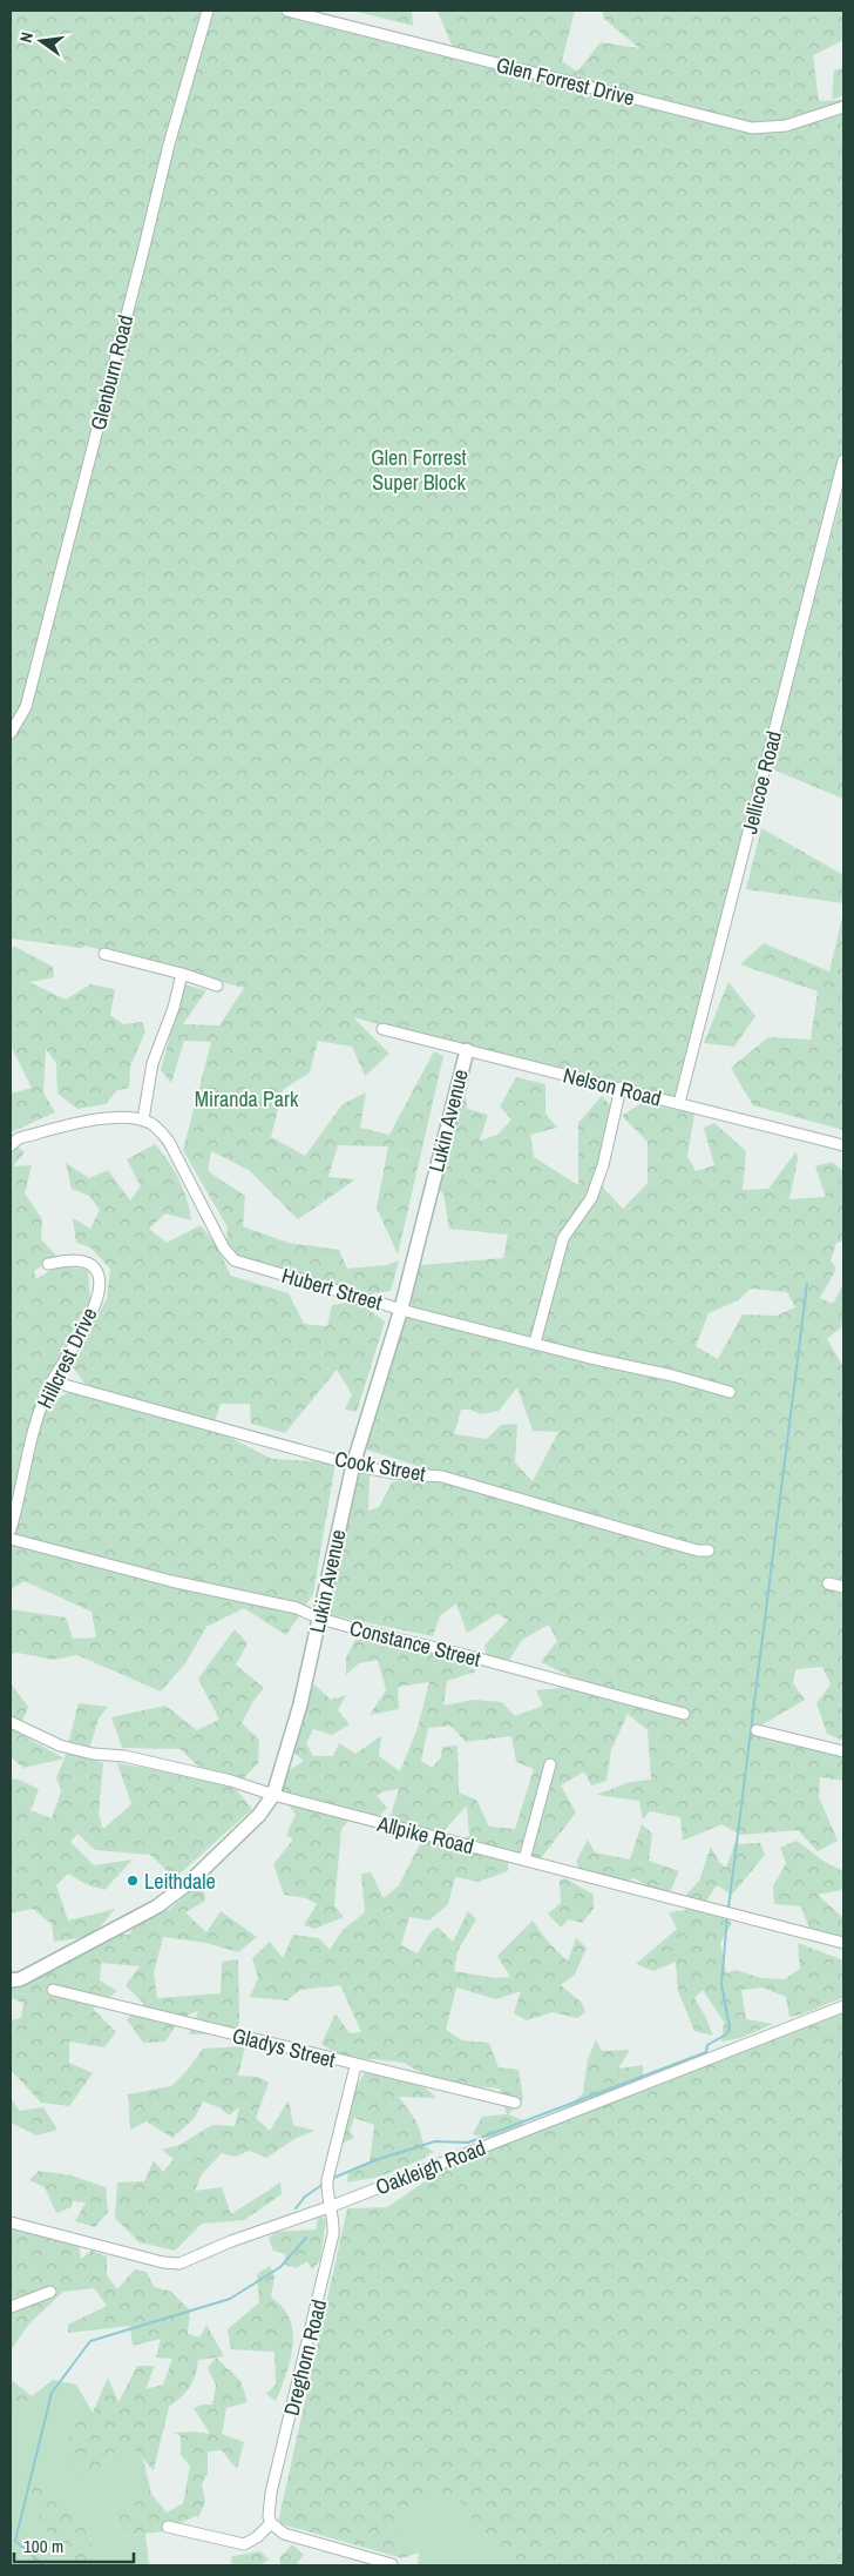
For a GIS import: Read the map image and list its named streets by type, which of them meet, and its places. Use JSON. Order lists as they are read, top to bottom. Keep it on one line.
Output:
{"streets":{"street":["Glen Forrest Drive","Glenburn Road","Jellicoe Road","Nelson Road","Lukin Avenue","Hubert Street","Hillcrest Drive","Cook Street","Constance Street","Allpike Road","Gladys Street","Oakleigh Road","Dreghorn Road"]},"crossings":[["Jellicoe Road","Nelson Road"],["Nelson Road","Lukin Avenue"],["Lukin Avenue","Hubert Street"],["Lukin Avenue","Cook Street"],["Lukin Avenue","Constance Street"],["Lukin Avenue","Allpike Road"],["Hillcrest Drive","Cook Street"],["Gladys Street","Dreghorn Road"],["Oakleigh Road","Dreghorn Road"]],"parks":["Glen Forrest Super Block","Miranda Park"],"places":["Leithdale"],"scale_bar":"100 m","north":"left"}
